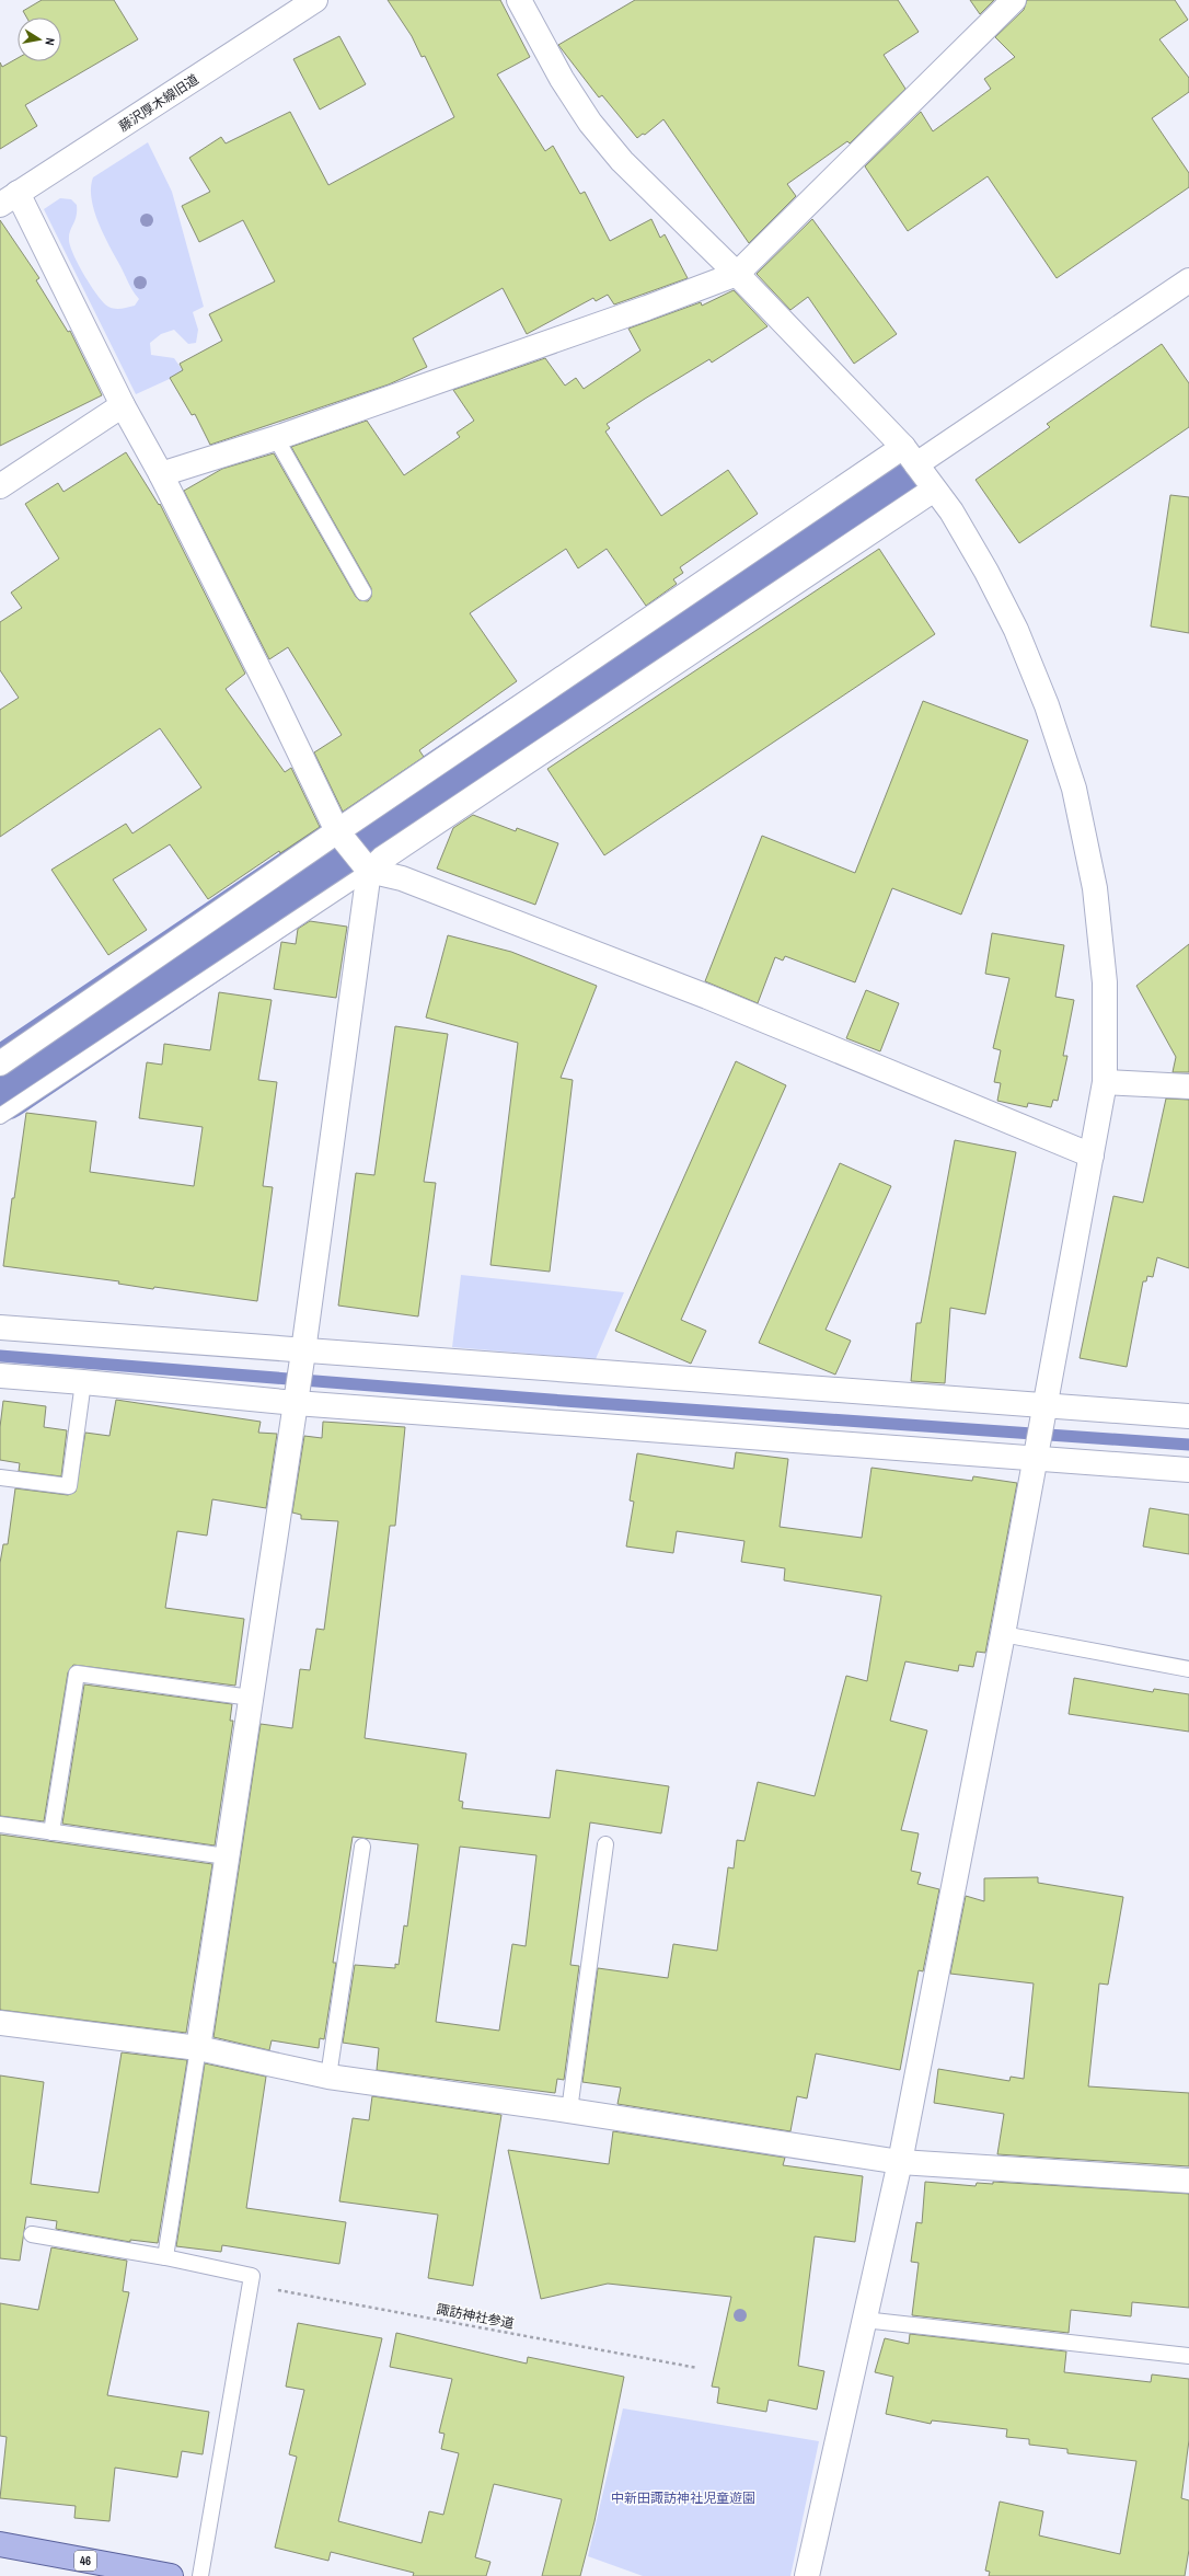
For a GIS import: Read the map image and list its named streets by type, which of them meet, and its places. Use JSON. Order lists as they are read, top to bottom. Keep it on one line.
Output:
{"streets":{"main road":["46"],"street":["藤沢厚木線旧道"],"path":["諏訪神社参道"]},"parks":["中新田諏訪神社児童遊園"],"north":"right"}
